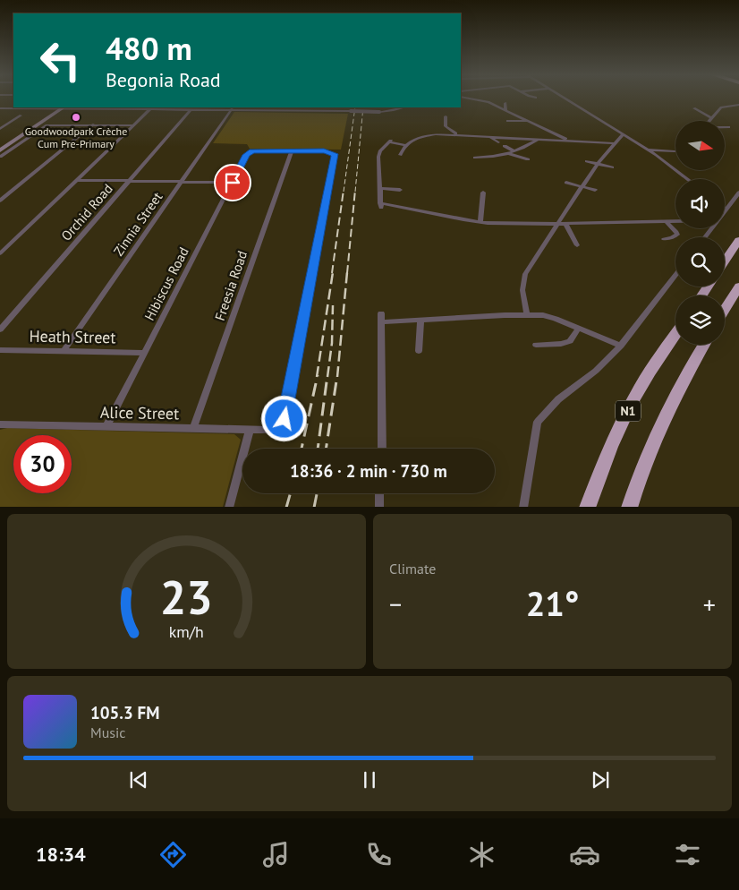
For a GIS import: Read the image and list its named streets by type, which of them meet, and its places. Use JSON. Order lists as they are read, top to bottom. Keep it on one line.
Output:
{"streets":{"highway":["N1"],"street":["Orchid Road","Zinnia Street","Hibiscus Road","Freesia Road","Heath Street","Alice Street"]},"crossings":[["Zinnia Street","Heath Street"],["Hibiscus Road","Freesia Road"],["Hibiscus Road","Heath Street"],["Hibiscus Road","Alice Street"],["Freesia Road","Alice Street"]],"places":["Goodwoodpark Crèche Cum Pre-Primary"],"north":"right","page":{"turn":["480 m","Begonia Road"],"limit":"30","trip":"18:36 · 2 min · 730 m","tile":"Climate","heat":["−","21°","+"],"song":["105.3 FM","Music"],"tabs":"18:34","gauge":["23","km/h"]}}
